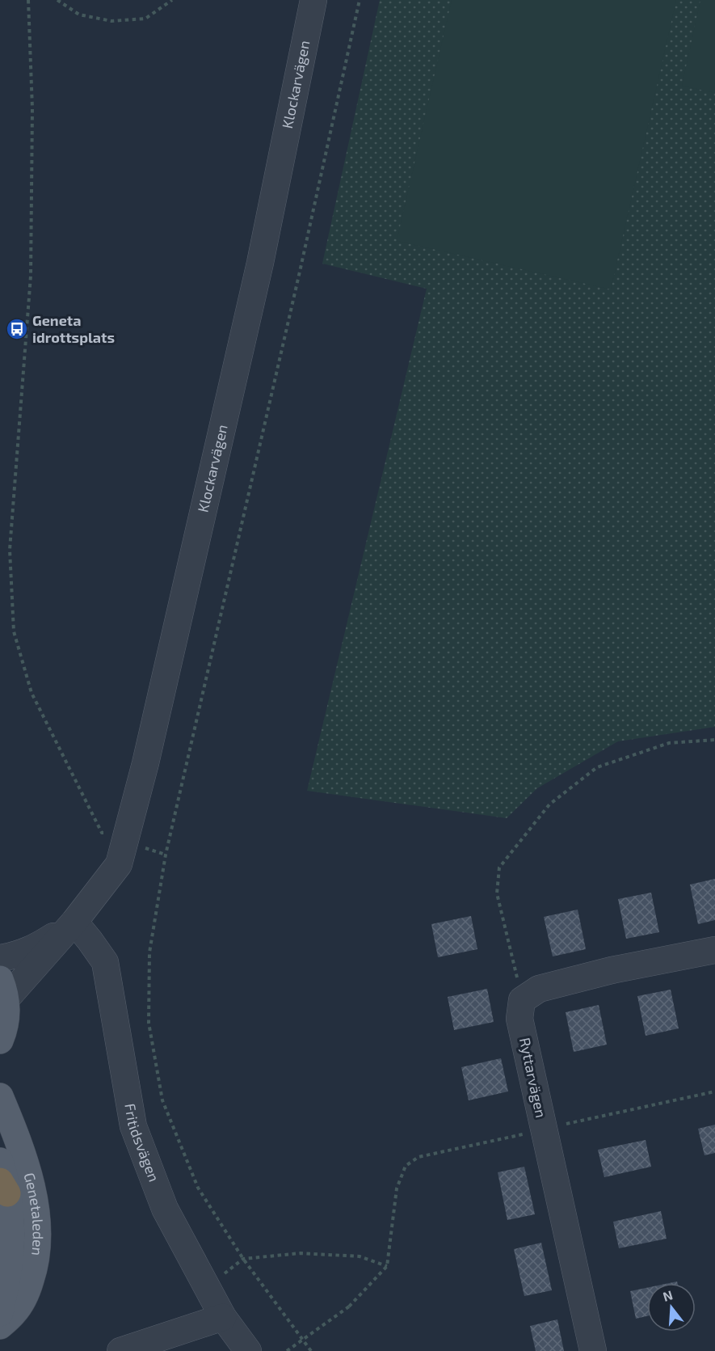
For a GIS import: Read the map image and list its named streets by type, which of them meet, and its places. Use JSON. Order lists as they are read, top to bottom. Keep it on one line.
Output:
{"streets":{"main road":["Genetaleden"],"street":["Klockarvägen","Ryttarvägen","Fritidsvägen"]},"crossings":[["Klockarvägen","Fritidsvägen"]],"places":{"bus stop":["Geneta idrottsplats"]},"north":"top"}
